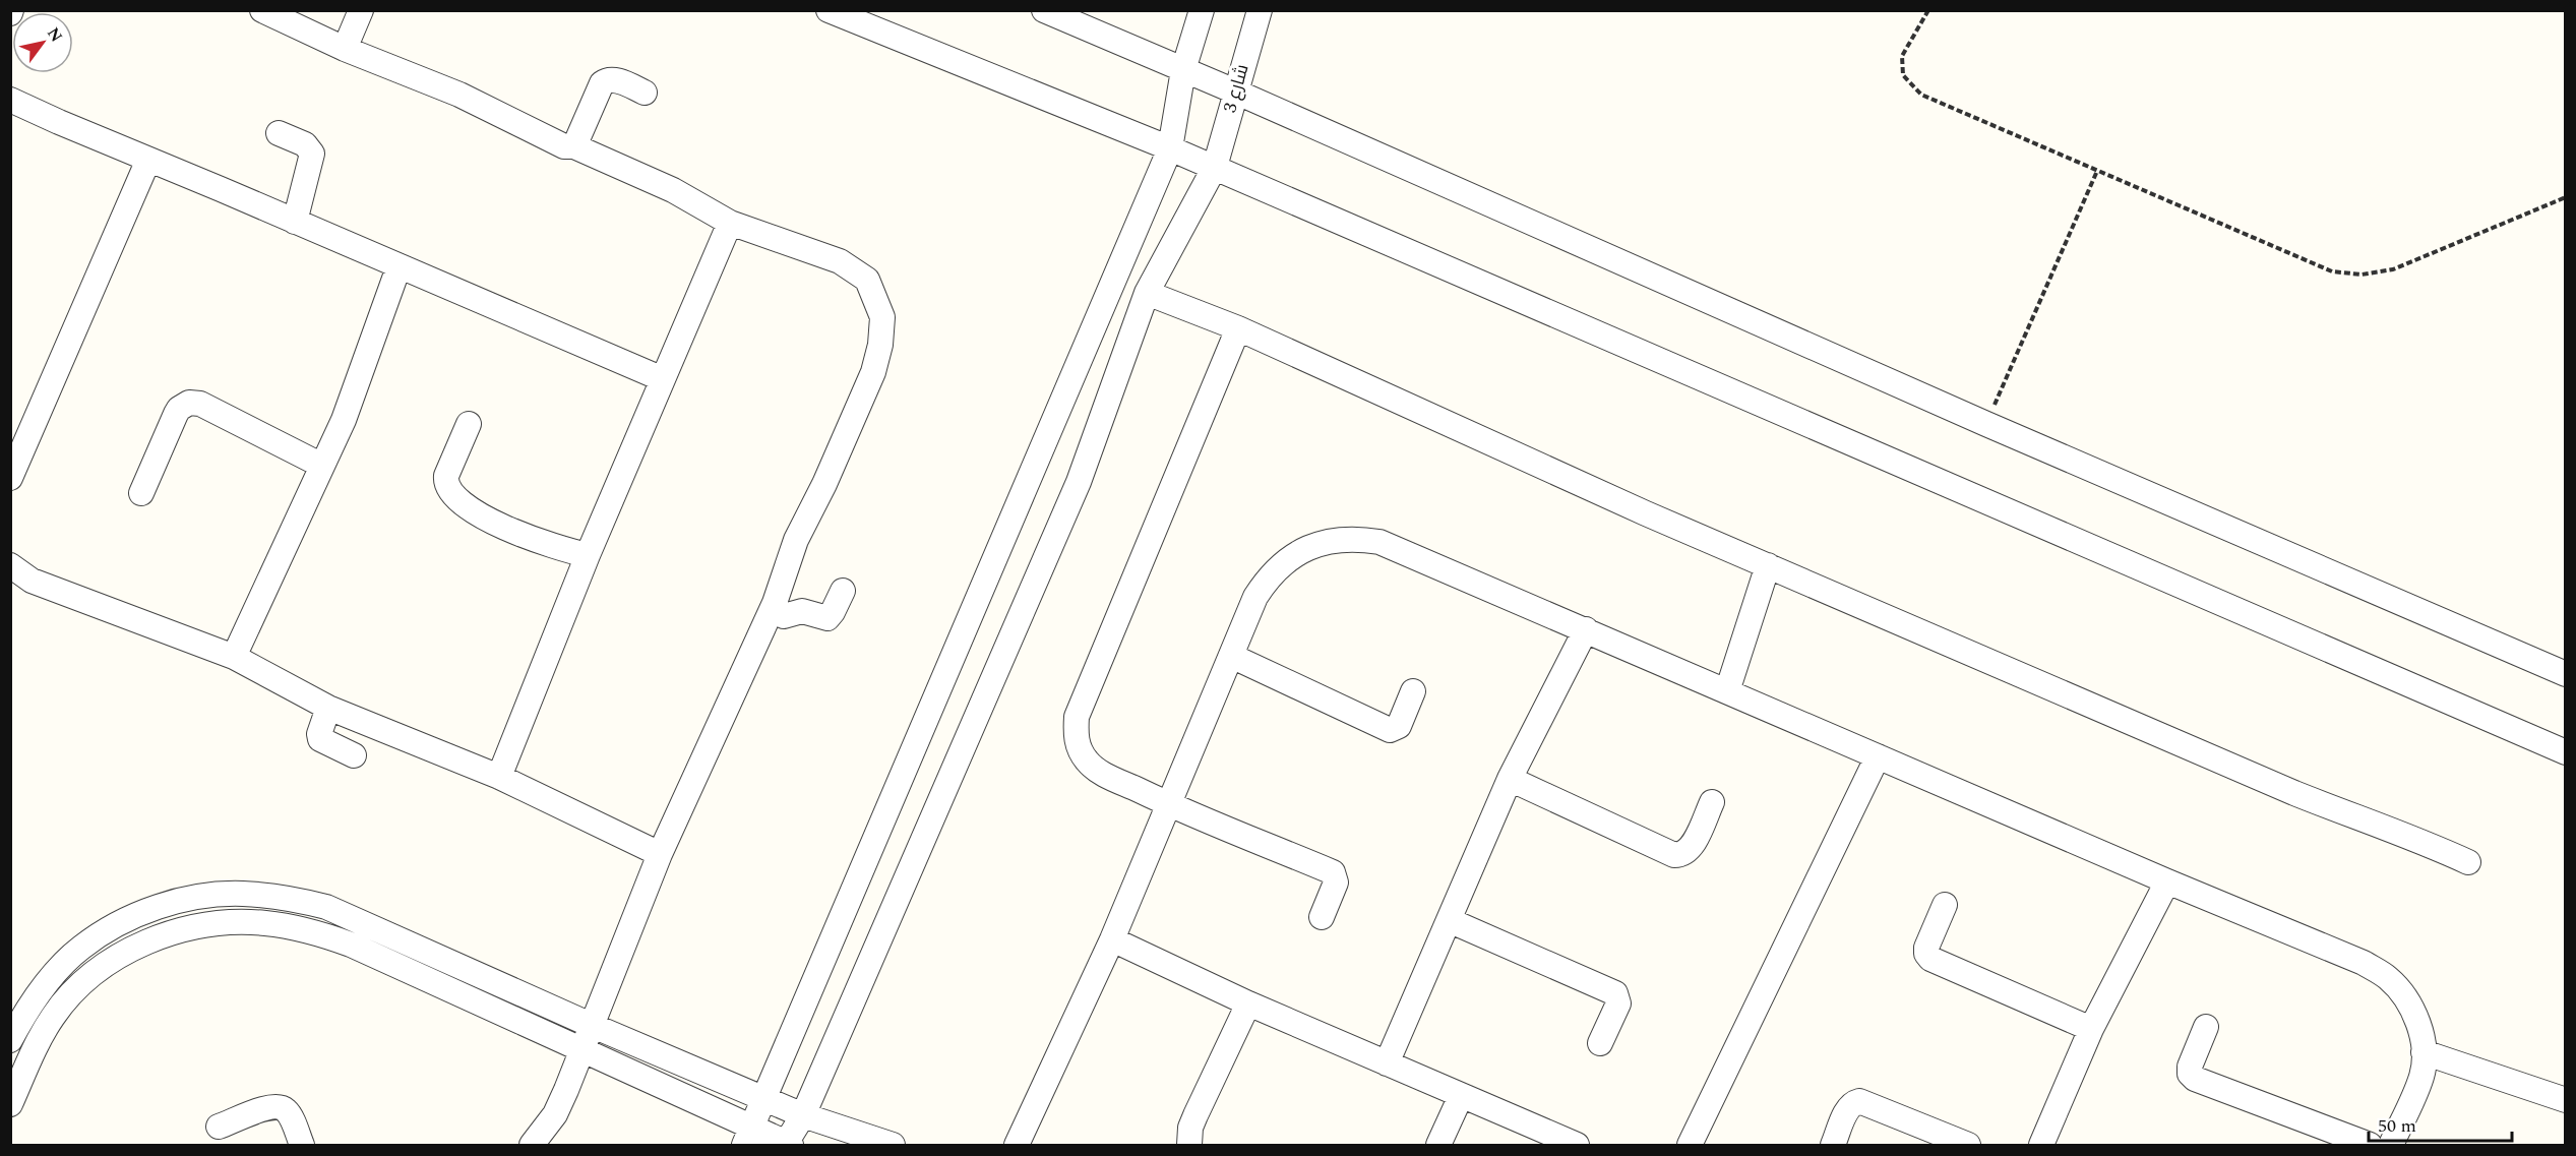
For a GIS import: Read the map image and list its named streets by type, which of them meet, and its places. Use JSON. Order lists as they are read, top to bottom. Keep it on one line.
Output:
{"streets":{"street":["شارع 3"]},"scale_bar":"50 m","north":"top right"}
